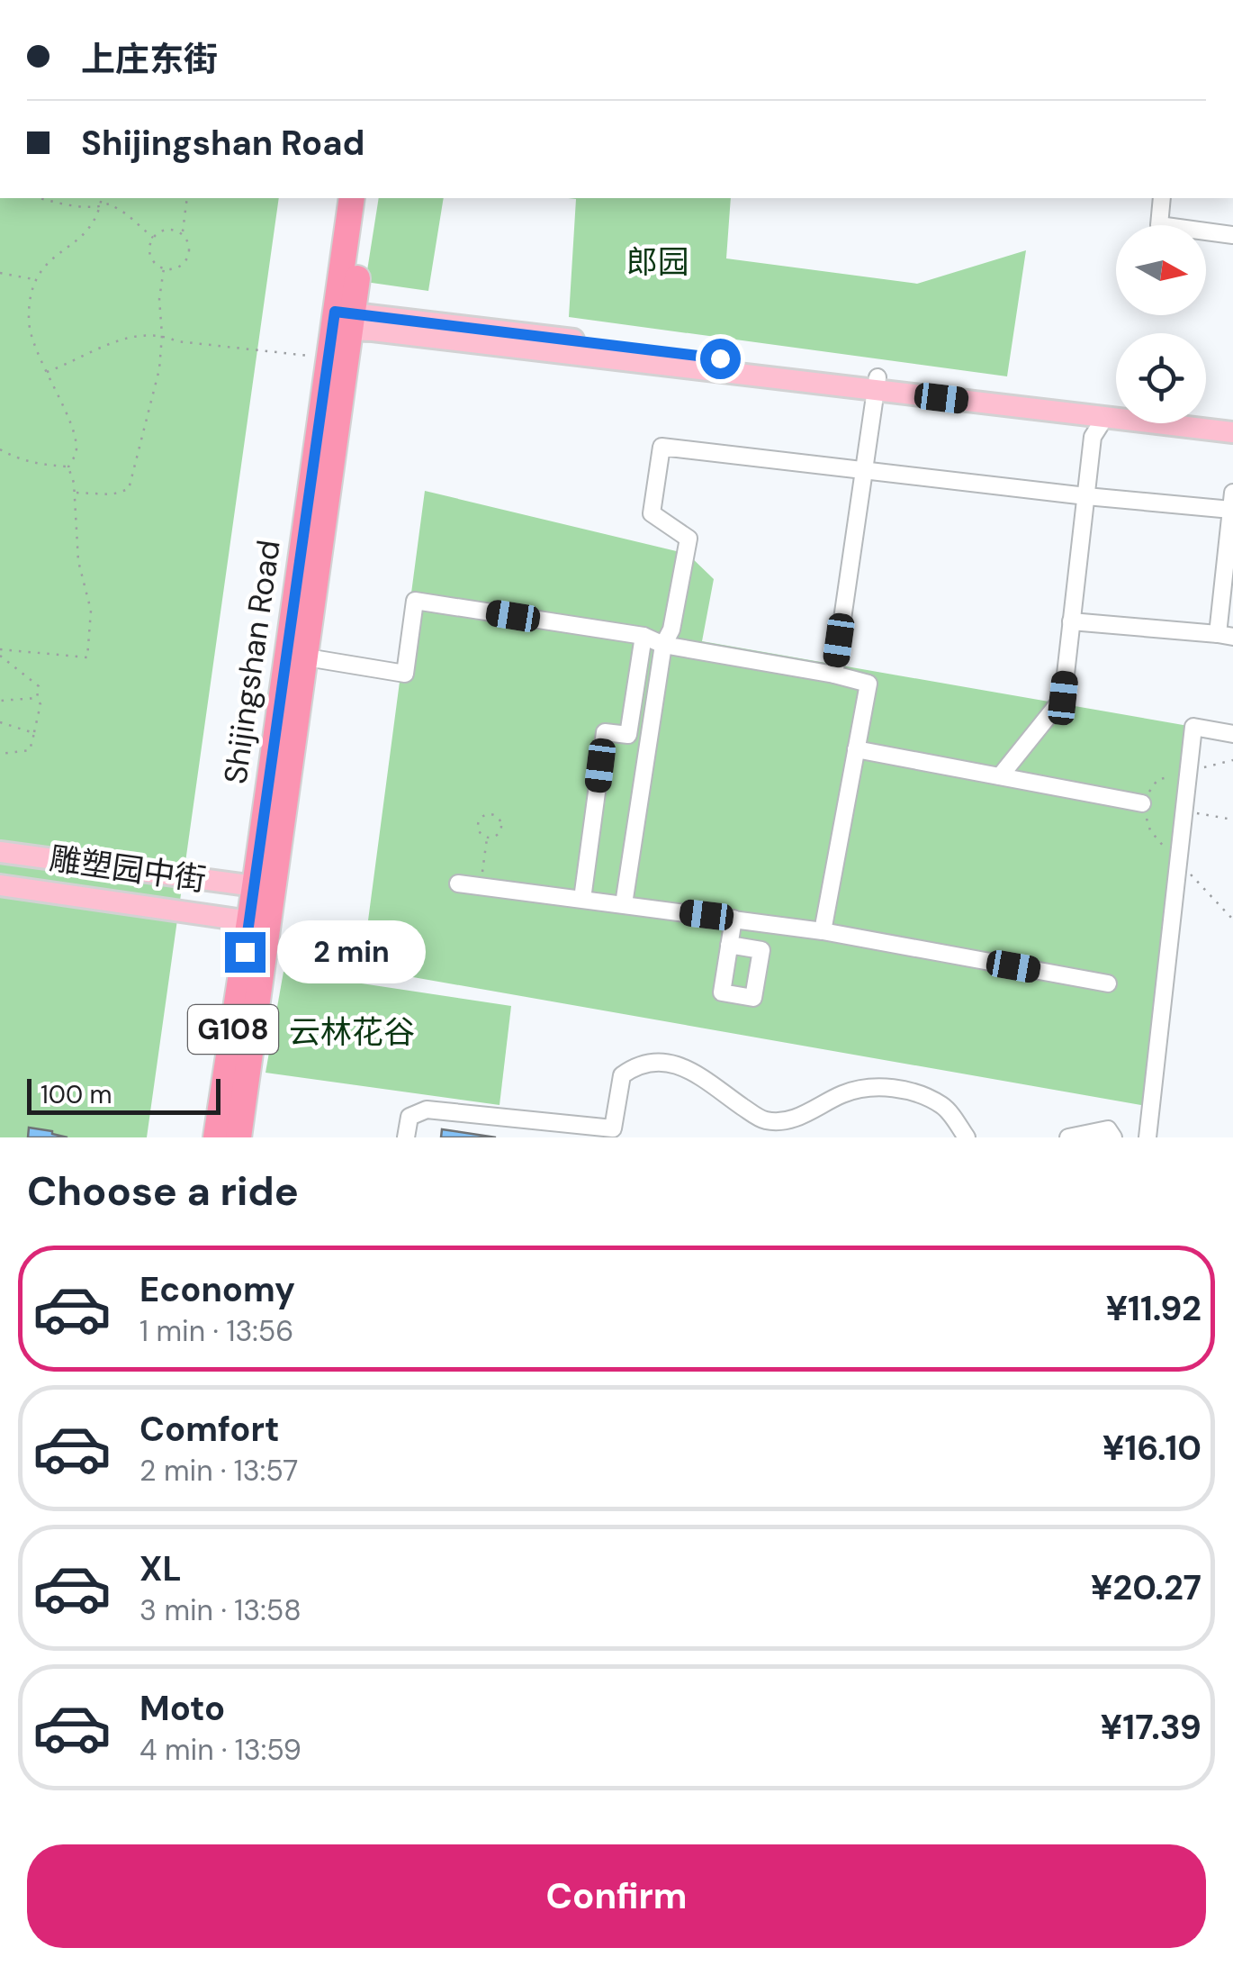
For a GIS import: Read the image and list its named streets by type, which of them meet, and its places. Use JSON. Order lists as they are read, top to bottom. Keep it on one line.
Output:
{"streets":{"highway":["Shijingshan Road","G108"],"main road":["雕塑园中街"]},"crossings":[["Shijingshan Road","雕塑园中街"]],"parks":["郎园","云林花谷"],"scale_bar":"100 m","north":"right","page":{"banner":["上庄东街","Shijingshan Road"],"bubble":"2 min","scale":"100 m","heading":"Choose a ride","list":[{"name":"Economy","note":"1 min · 13:56","value":"¥11.92"},{"name":"Comfort","note":"2 min · 13:57","value":"¥16.10"},{"name":"XL","note":"3 min · 13:58","value":"¥20.27"},{"name":"Moto","note":"4 min · 13:59","value":"¥17.39"}],"buttons":"Confirm"}}
